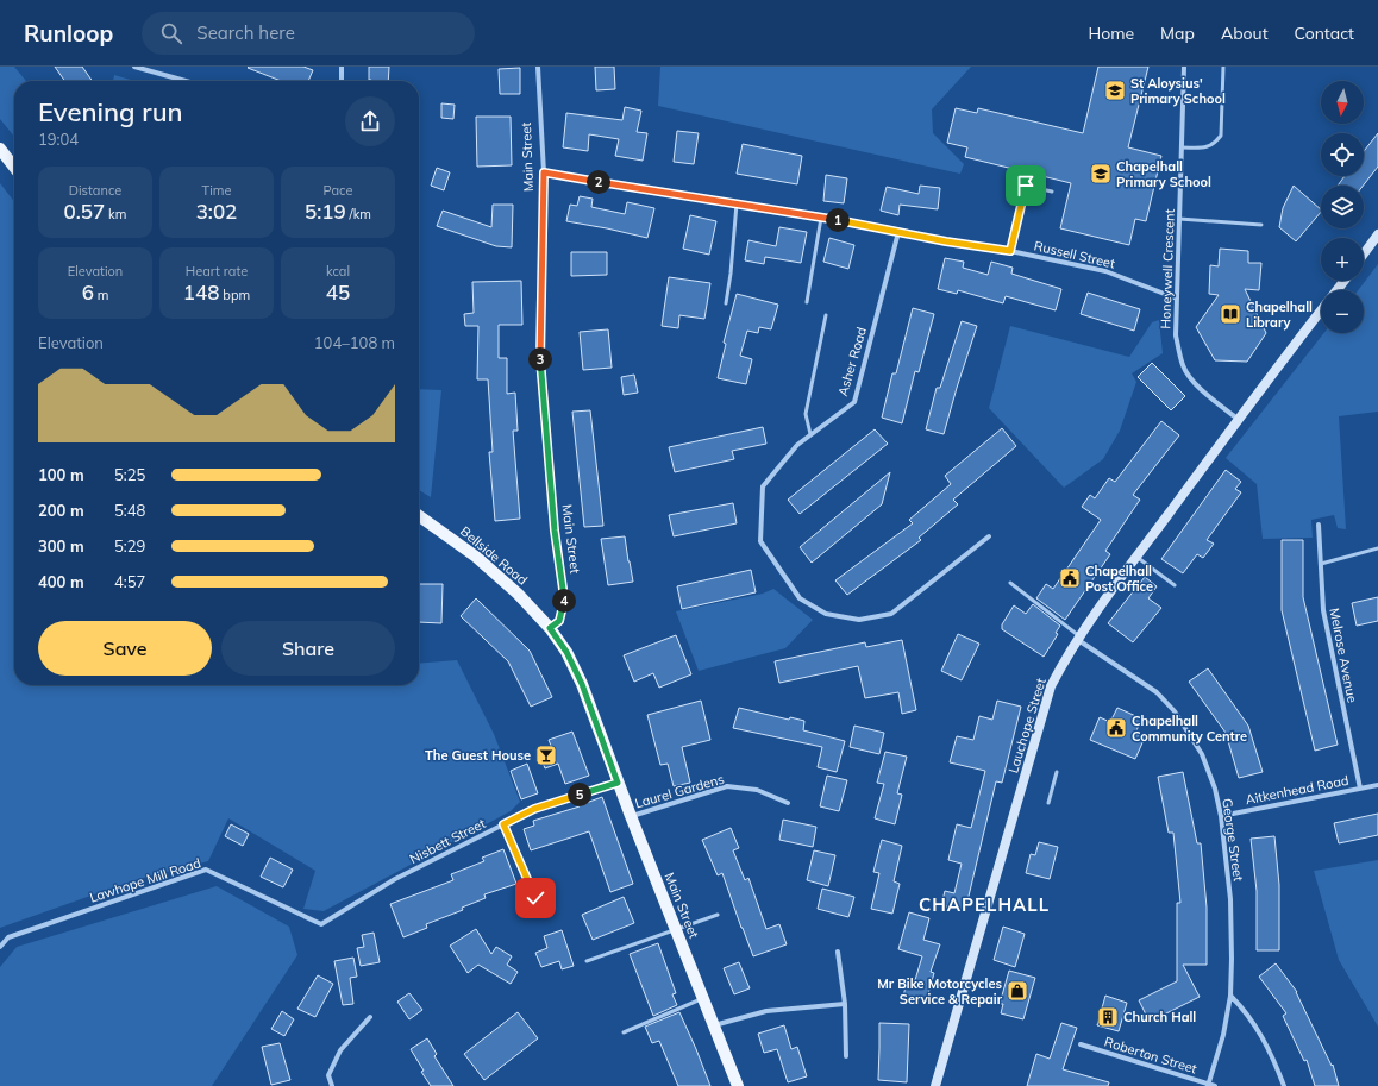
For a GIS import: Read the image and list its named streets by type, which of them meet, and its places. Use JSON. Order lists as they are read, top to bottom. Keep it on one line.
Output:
{"streets":{"main road":["Main Street","Bellside Road"],"street":["Russell Street","Honeywell Crescent","Asher Road","Melrose Avenue","Lauchope Street","Aitkenhead Road","Laurel Gardens","George Street","Nisbett Street","Lawhope Mill Road","Roberton Street"]},"crossings":[["Main Street","Russell Street"],["Main Street","Bellside Road"],["Main Street","Laurel Gardens"],["Main Street","Nisbett Street"],["Russell Street","Honeywell Crescent"],["Russell Street","Asher Road"],["Honeywell Crescent","Lauchope Street"],["Melrose Avenue","Aitkenhead Road"],["Lauchope Street","George Street"],["Aitkenhead Road","George Street"],["George Street","Roberton Street"],["Nisbett Street","Lawhope Mill Road"]],"districts":["CHAPELHALL"],"places":{"school or university":["St Aloysius' Primary School","Chapelhall Primary School"],"library":["Chapelhall Library"],"public building":["Chapelhall Post Office","Chapelhall Community Centre"],"bar":["The Guest House"],"shop":["Mr Bike Motorcycles Service & Repair"],"building":["Church Hall"]},"north":"bottom","page":{"header":"Runloop","search":"Search here","nav":["Home","Map","About","Contact"],"map_buttons":["+","−"],"heading":["Evening run","19:04"],"stats":[["Distance","0.57 km"],["Time","3:02"],["Pace","5:19 /km"],["Elevation","6 m"],["Heart rate","148 bpm"],["kcal","45"]],"pins":["2","1","3","4","5"],"chart":["Elevation","104–108 m"],"list":[{"name":"100 m","note":"5:25"},{"name":"200 m","note":"5:48"},{"name":"300 m","note":"5:29"},{"name":"400 m","note":"4:57"}],"buttons":["Save","Share"]}}
